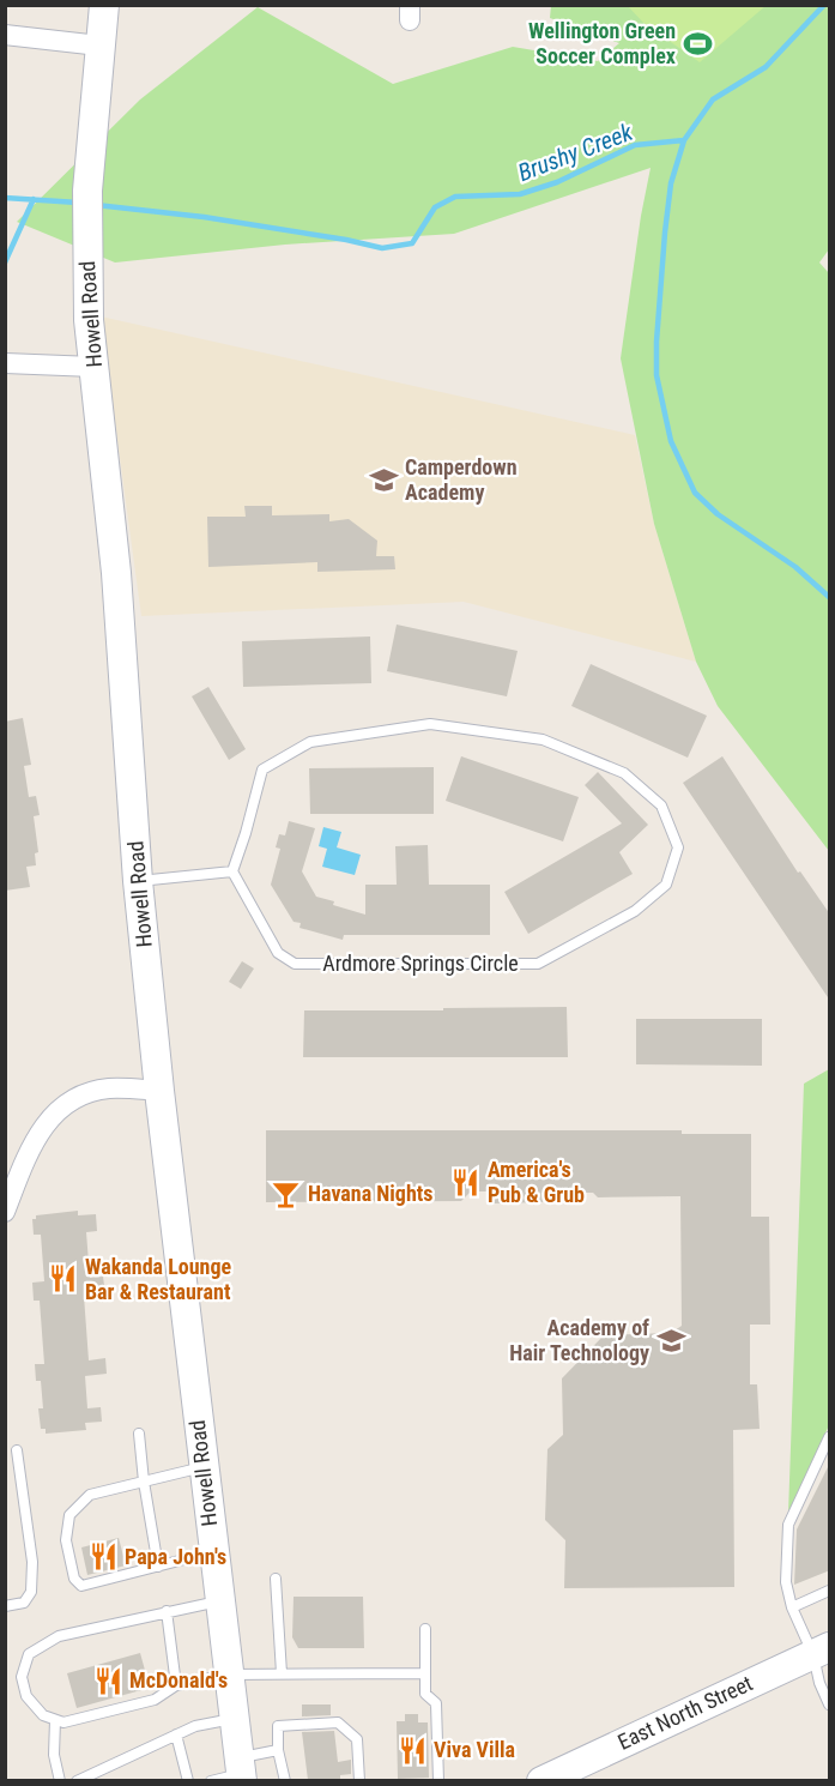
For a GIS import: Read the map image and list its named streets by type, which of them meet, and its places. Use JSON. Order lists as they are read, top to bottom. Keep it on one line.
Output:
{"streets":{"main road":["Howell Road","East North Street"],"lane":["Ardmore Springs Circle"]},"water":["Brushy Creek"],"places":{"sports":["Wellington Green Soccer Complex"],"school or university":["Camperdown Academy","Academy of Hair Technology"],"restaurant":["America's Pub & Grub","Wakanda Lounge Bar & Restaurant","Papa John's","McDonald's","Viva Villa"],"bar":["Havana Nights"]}}
